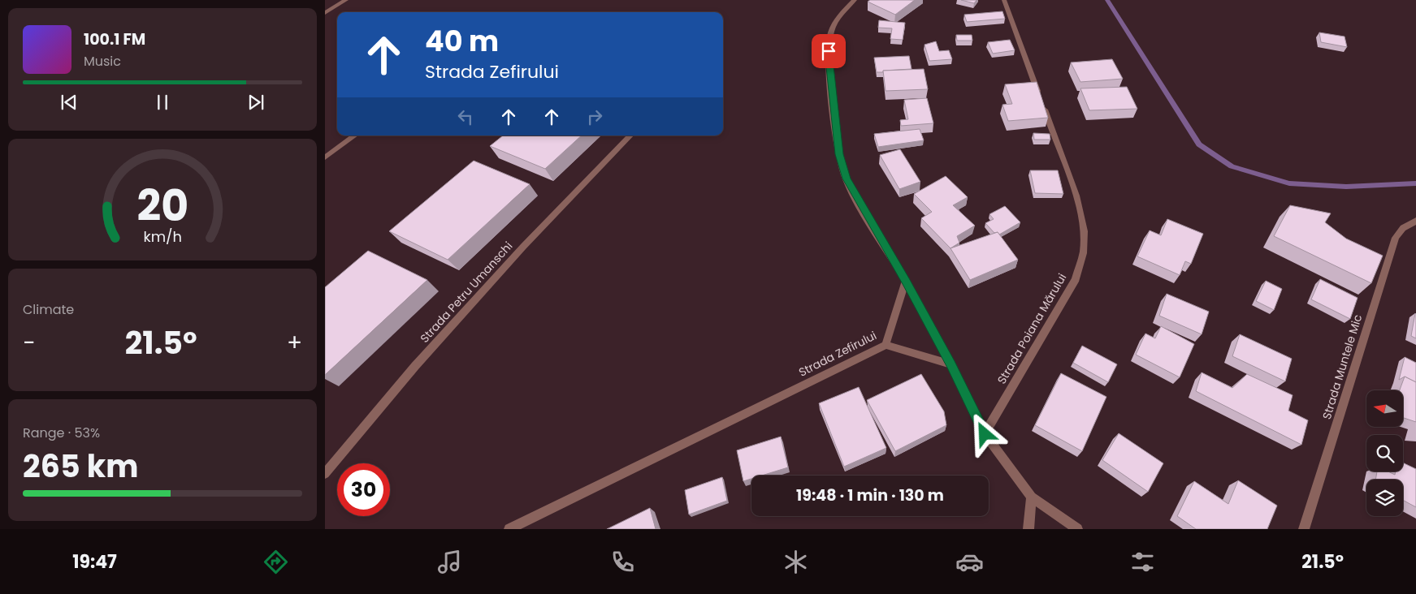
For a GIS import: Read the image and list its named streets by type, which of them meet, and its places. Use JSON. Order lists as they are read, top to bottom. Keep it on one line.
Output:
{"streets":{"street":["Strada Petru Umanschi","Strada Poiana Mărului","Strada Zefirului","Strada Muntele Mic"]},"north":"left","page":{"turn":["40 m","Strada Zefirului"],"song":["100.1 FM","Music"],"tile":["Climate",["Range · 53%","265 km"]],"heat":["−","21.5°","+"],"limit":"30","trip":"19:48 · 1 min · 130 m","tabs":["19:47","21.5°"],"gauge":["20","km/h"]}}
